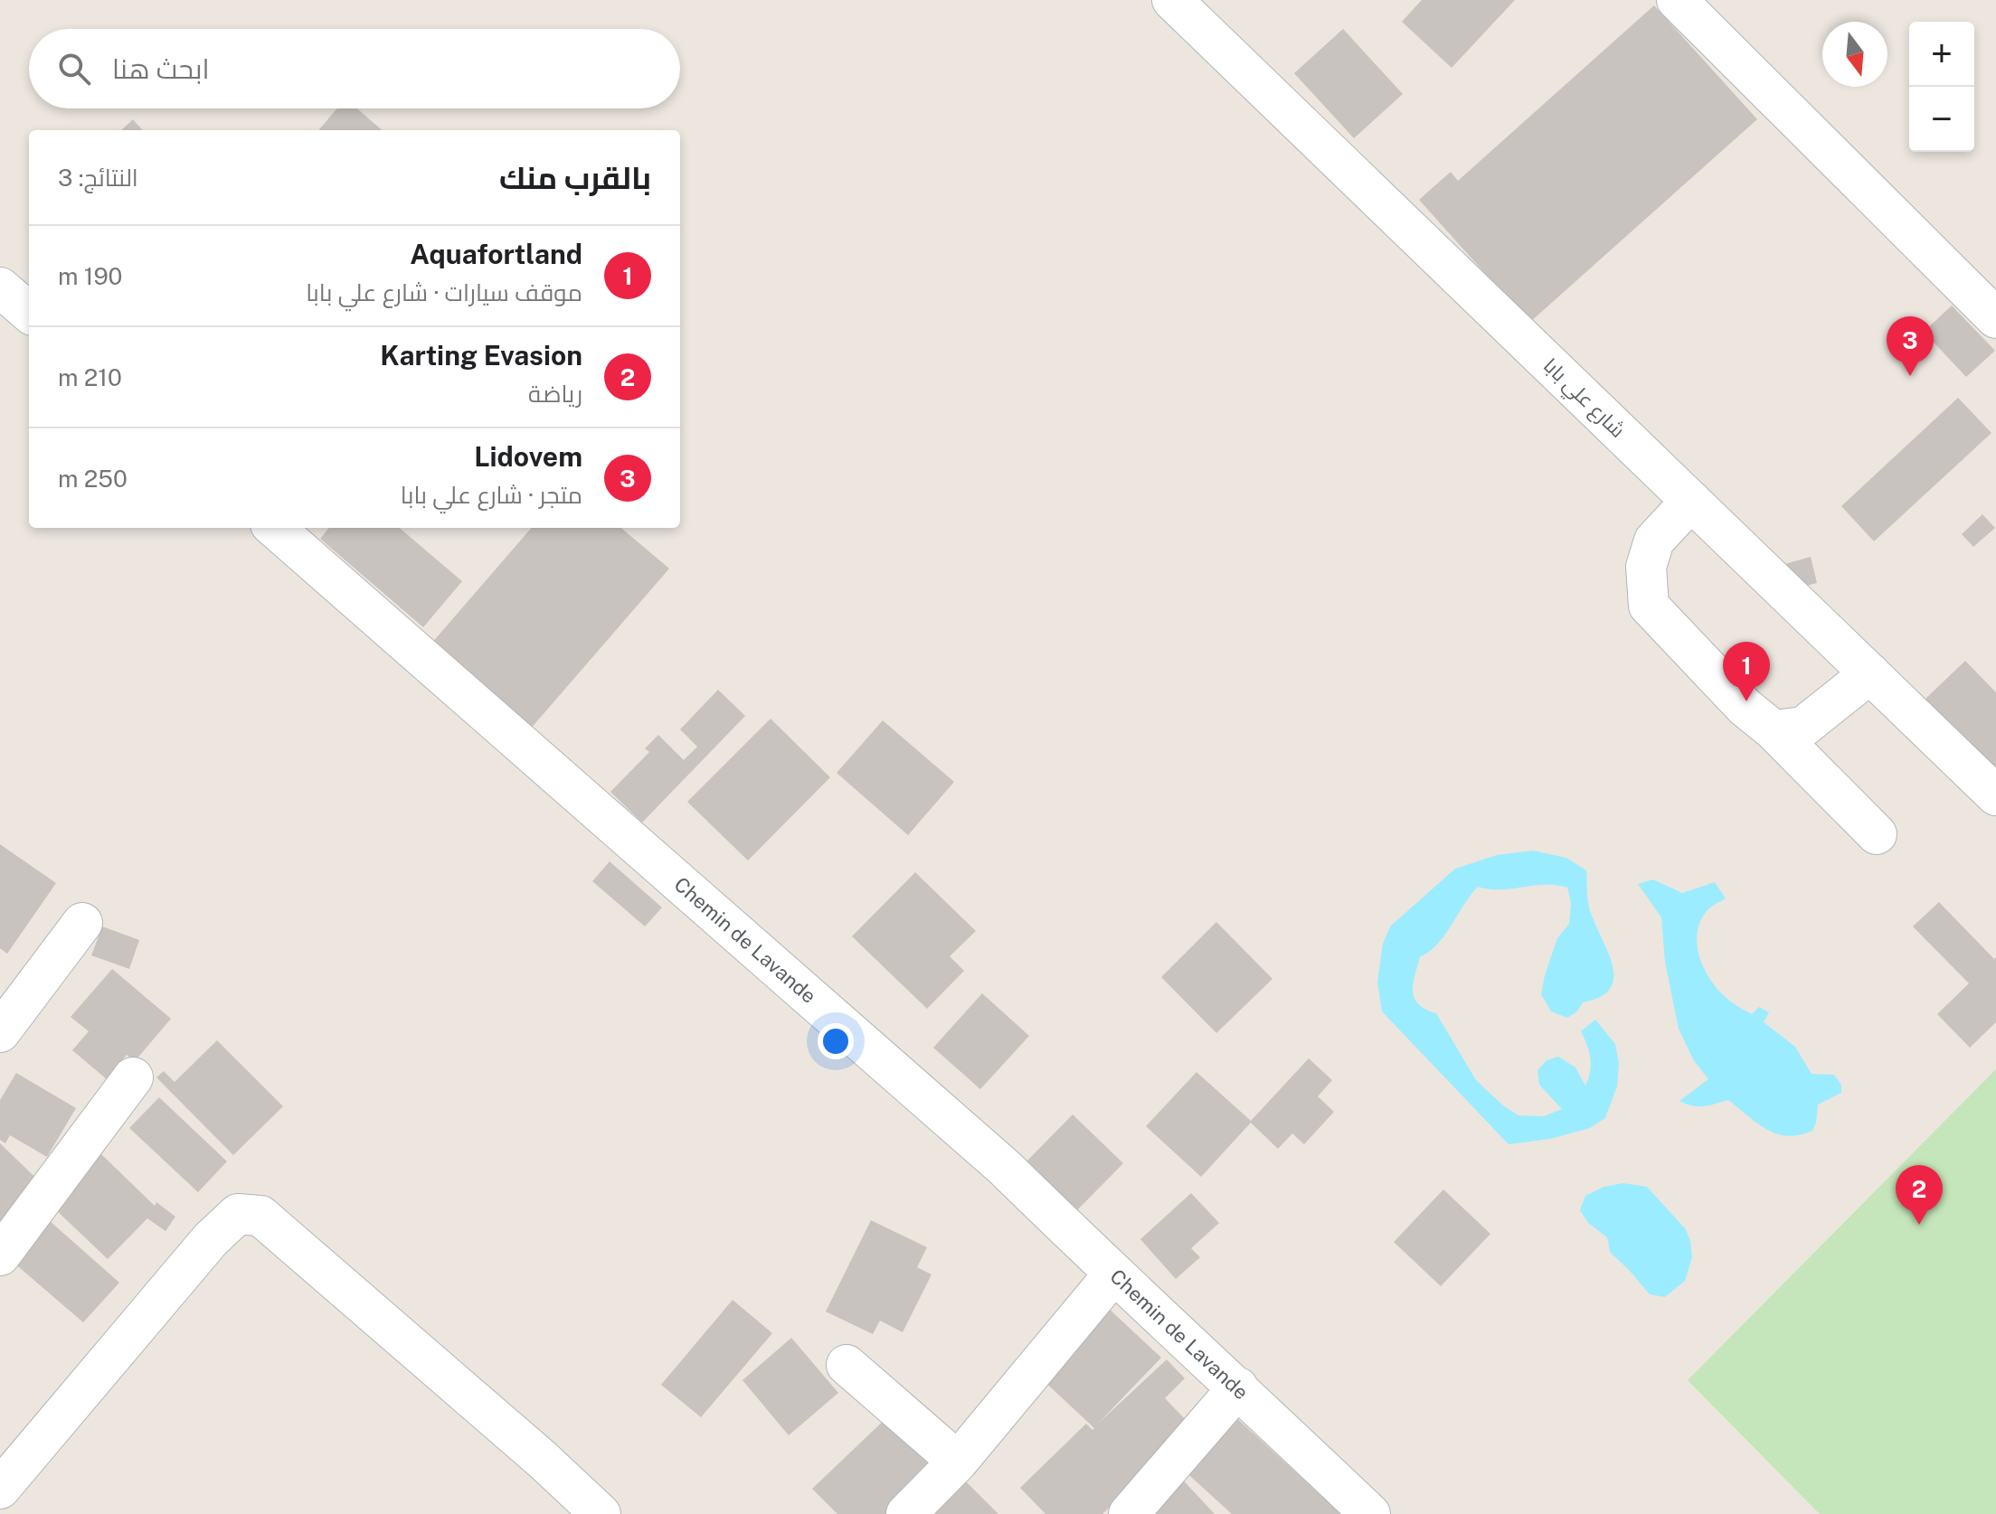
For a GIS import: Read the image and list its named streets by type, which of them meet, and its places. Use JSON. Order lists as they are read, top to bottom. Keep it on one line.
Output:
{"streets":{"street":["شارع علي بابا","Chemin de Lavande"]},"north":"bottom","page":{"map_buttons":["+","−"],"search":"ابحث هنا","heading":["بالقرب منك","النتائج: 3"],"list":[{"mark":"1","name":"Aquafortland","note":"موقف سيارات · شارع علي بابا","value":"190 m"},{"mark":"2","name":"Karting Evasion","note":"رياضة","value":"210 m"},{"mark":"3","name":"Lidovem","note":"متجر · شارع علي بابا","value":"250 m"}],"pins":["3","1","2"]}}
